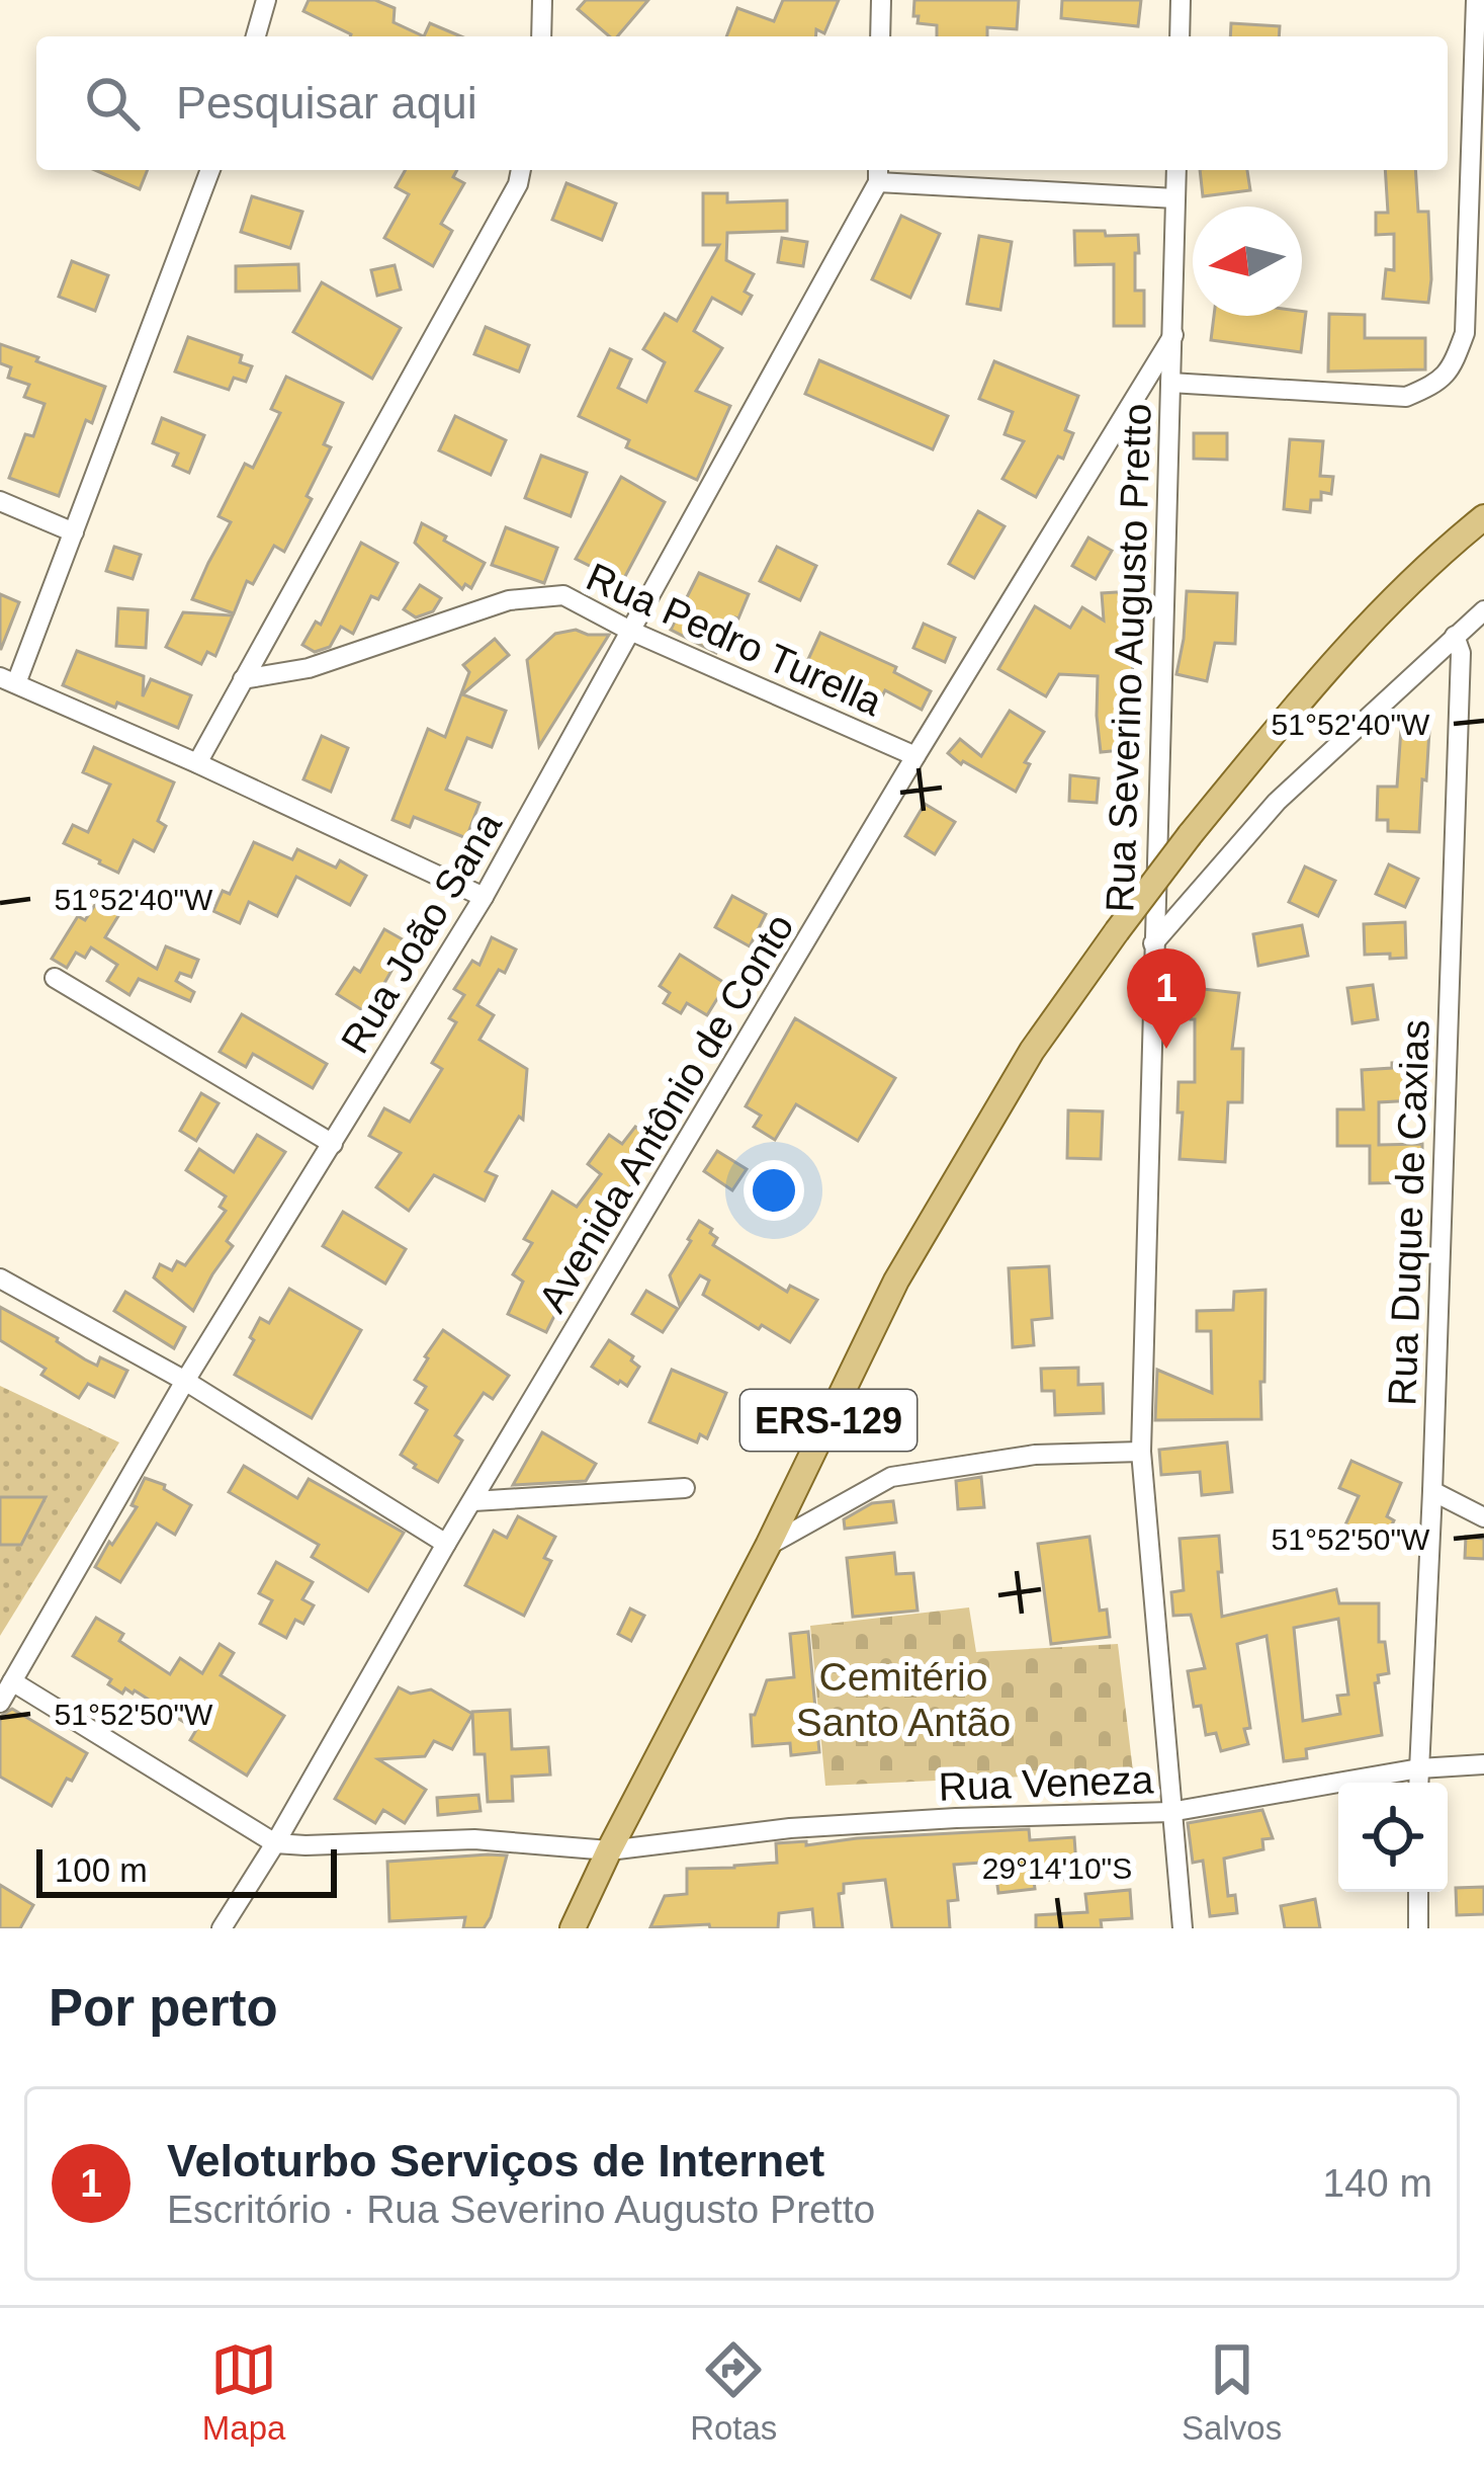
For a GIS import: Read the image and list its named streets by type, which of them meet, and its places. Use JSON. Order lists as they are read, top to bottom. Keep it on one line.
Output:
{"streets":{"main road":["ERS-129"],"street":["Rua Pedro Turella","Rua Severino Augusto Pretto","Rua João Sana","Avenida Antônio de Conto","Rua Duque de Caxias","Rua Veneza"]},"crossings":[["Rua Pedro Turella","Rua João Sana"],["Rua Pedro Turella","Avenida Antônio de Conto"],["Rua Severino Augusto Pretto","Avenida Antônio de Conto"],["Rua Severino Augusto Pretto","Rua Veneza"],["Avenida Antônio de Conto","Rua Veneza"],["Rua Duque de Caxias","Rua Veneza"],["ERS-129","Rua Veneza"]],"parks":["Cemitério Santo Antão"],"scale_bar":"100 m","north":"left","page":{"search":"Pesquisar aqui","pins":"1","scale":"100 m","heading":"Por perto","list":[{"mark":"1","name":"Veloturbo Serviços de Internet","note":"Escritório · Rua Severino Augusto Pretto","value":"140 m"}],"nav":["Mapa","Rotas","Salvos"]},"coordinates":["51°52'40\"W","51°52'50\"W","29°14'10\"S"]}
